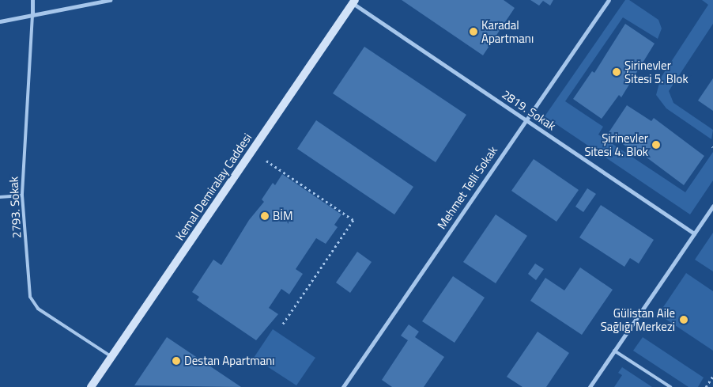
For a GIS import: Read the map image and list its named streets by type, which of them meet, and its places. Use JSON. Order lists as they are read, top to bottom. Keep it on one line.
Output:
{"streets":{"street":["2819. Sokak","Kemal Demiralay Caddesi","Mehmet Telli Sokak"],"lane":["2793. Sokak"]},"crossings":[["2819. Sokak","Kemal Demiralay Caddesi"],["2819. Sokak","Mehmet Telli Sokak"],["Kemal Demiralay Caddesi","2793. Sokak"]],"places":["Karadal Apartmanı","Şirinevler Sitesi 5. Blok","Şirinevler Sitesi 4. Blok","BİM","Gülistan Aile Sağlığı Merkezi","Destan Apartmanı"]}
